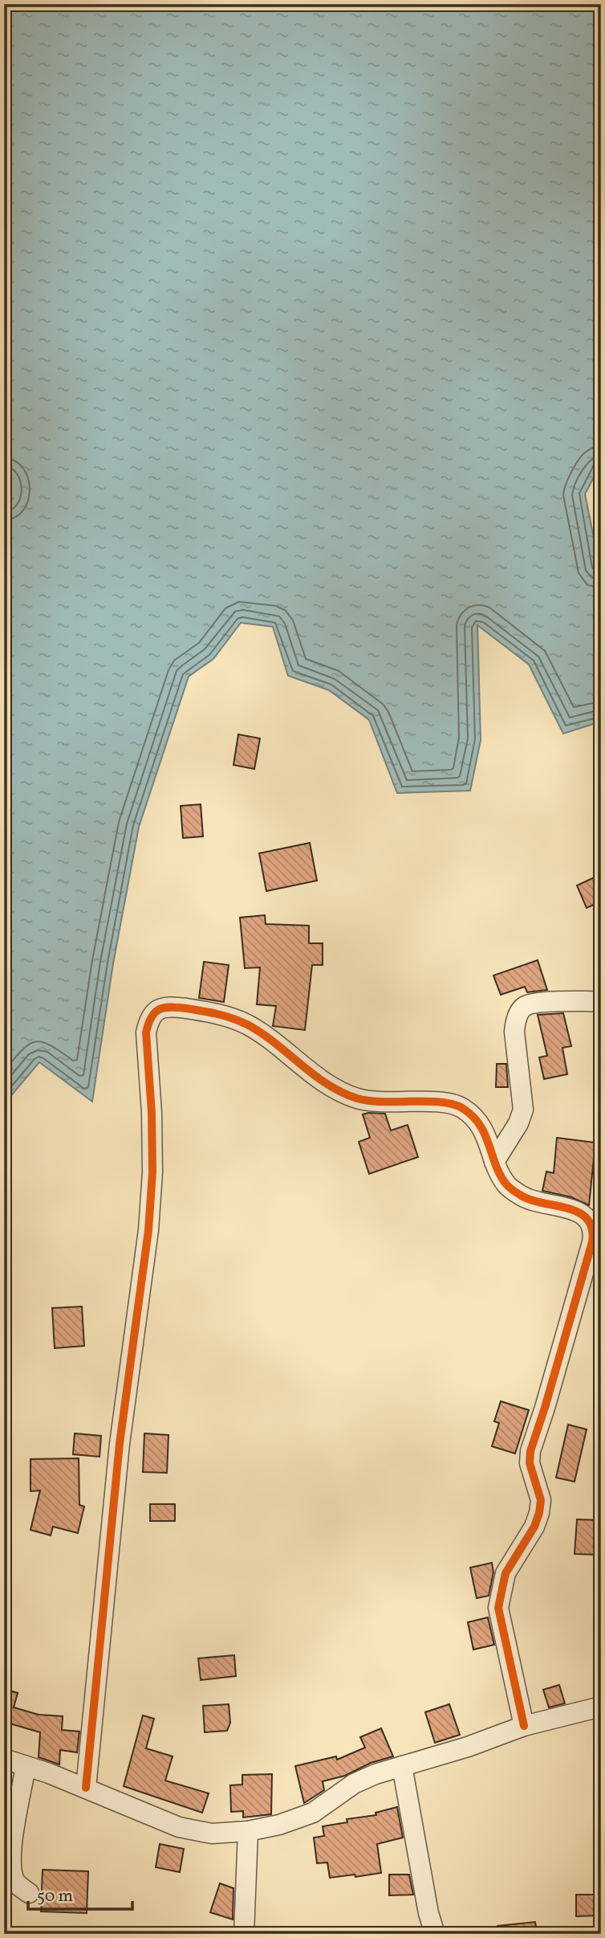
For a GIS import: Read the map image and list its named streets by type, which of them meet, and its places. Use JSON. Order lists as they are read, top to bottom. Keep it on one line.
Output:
{"scale_bar":"50 m"}
